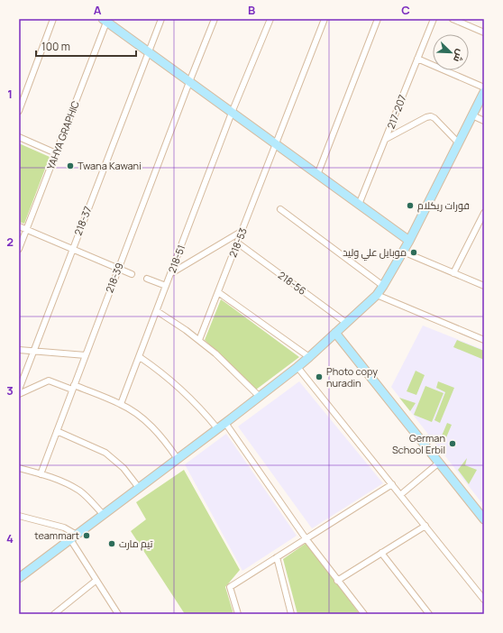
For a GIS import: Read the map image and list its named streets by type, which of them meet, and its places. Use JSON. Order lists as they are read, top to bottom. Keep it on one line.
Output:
{"streets":{"street":["217-207","YAHYA GRAPHIC","218-37","218-53","218-51","218-39","218-56"]},"crossings":[["218-53","218-56"]],"places":["Twana Kawani","فورات ريکلام","موبايل علي وليد","Photo copy nuradin","German School Erbil","teammart","تيم مارت"],"scale_bar":"100 m","north":"bottom right","grid":{"columns":["A","B","C"],"rows":["1","2","3","4"]}}
